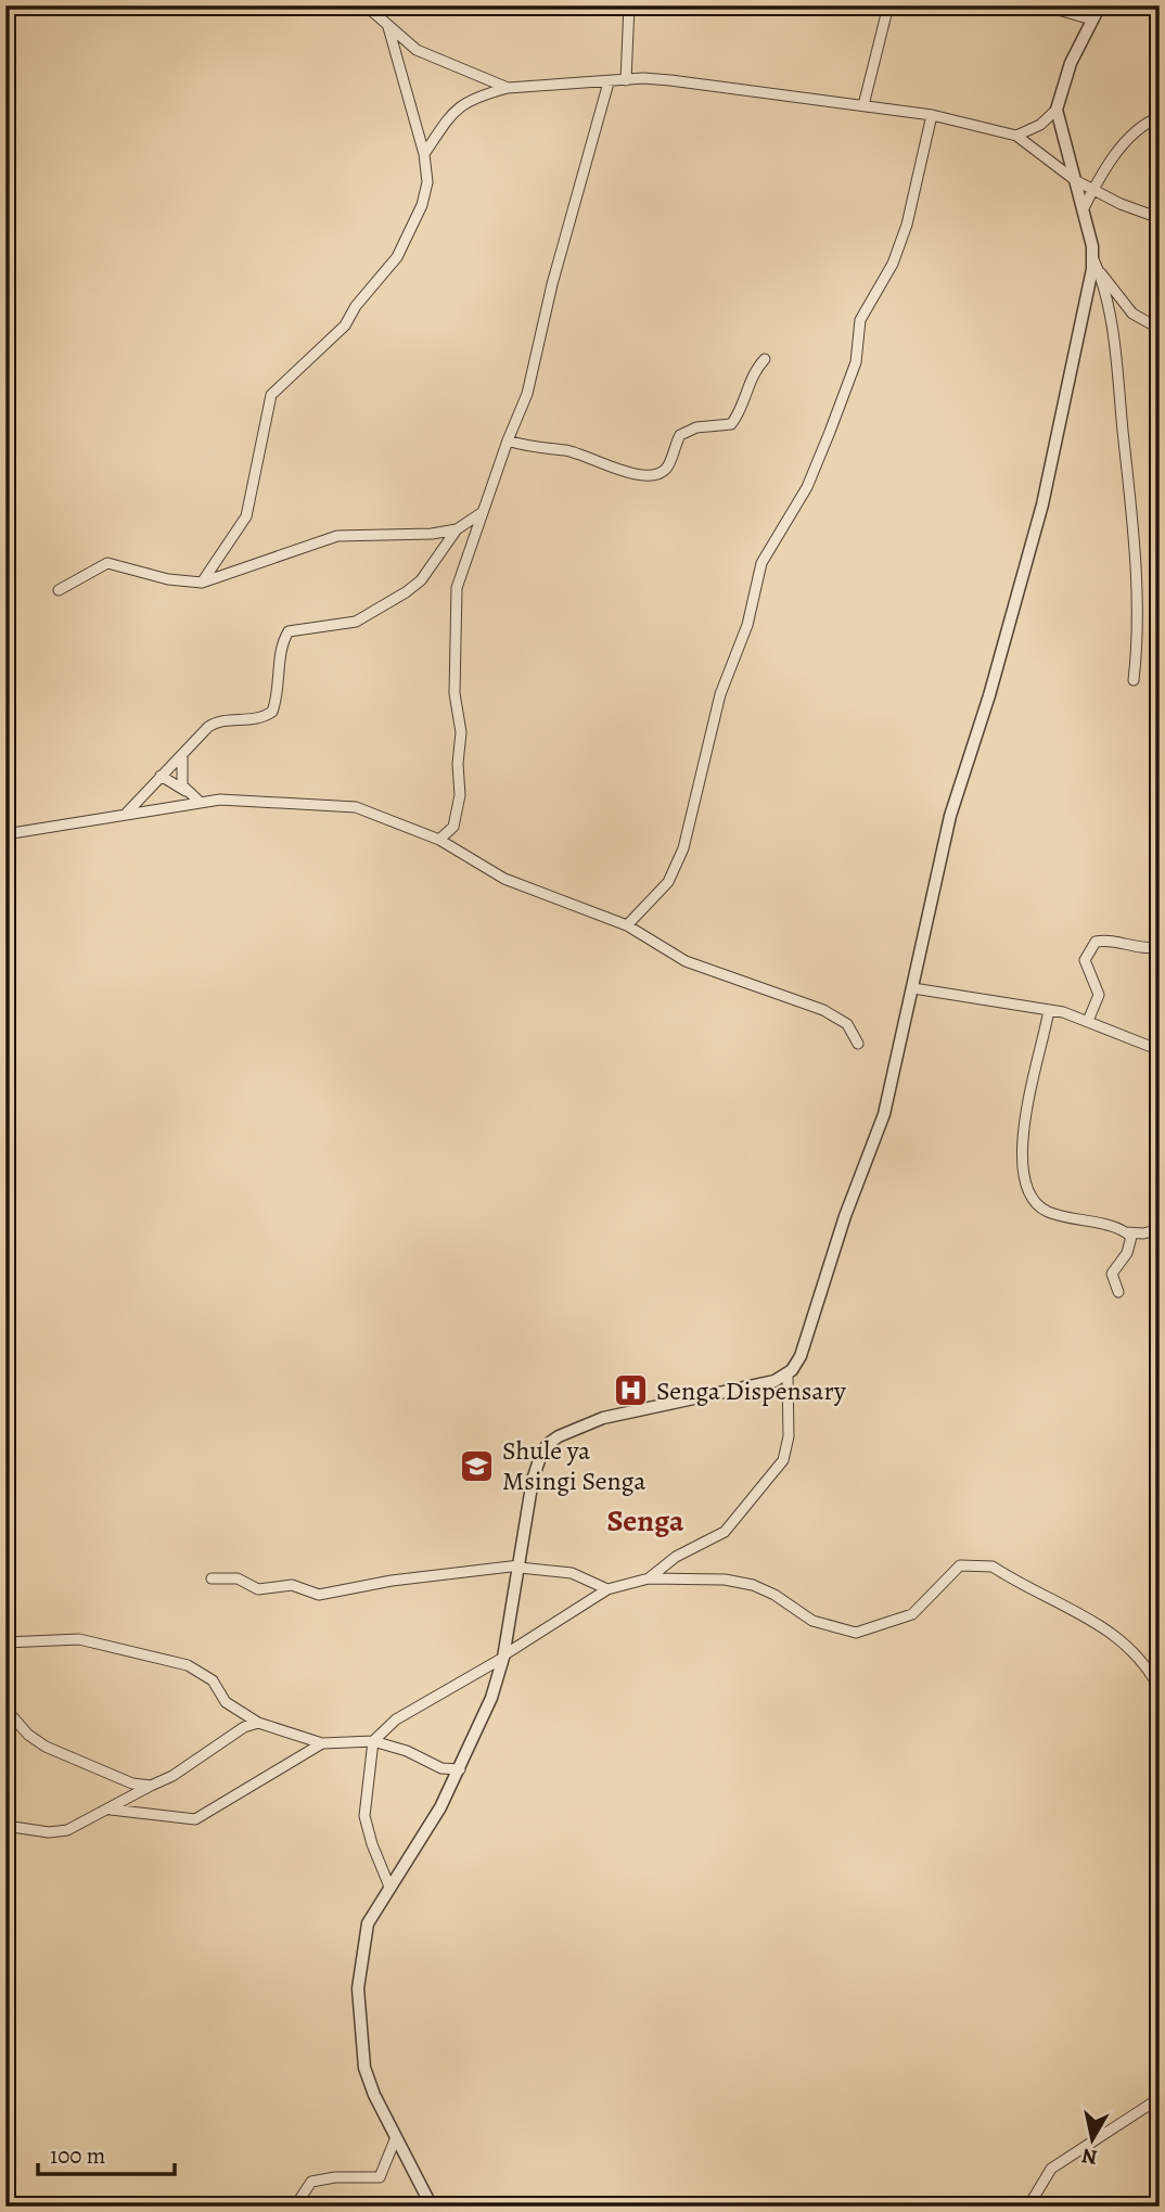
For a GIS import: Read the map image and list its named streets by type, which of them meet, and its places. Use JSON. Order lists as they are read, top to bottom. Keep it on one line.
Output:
{"districts":["Senga"],"places":{"hospital":["Senga Dispensary"],"school or university":["Shule ya Msingi Senga"]},"scale_bar":"100 m","north":"bottom"}
